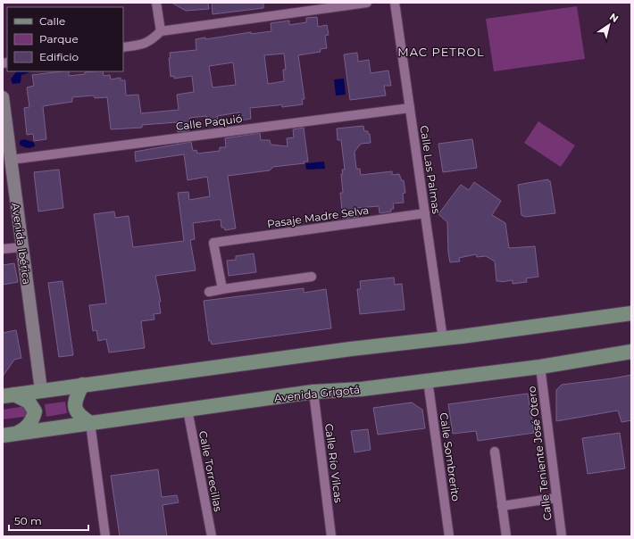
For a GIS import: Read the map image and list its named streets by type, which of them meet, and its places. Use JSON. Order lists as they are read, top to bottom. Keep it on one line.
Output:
{"streets":{"main road":["Avenida Grigotá"],"street":["Calle Paquió","Calle Las Palmas","Pasaje Madre Selva","Avenida Ibérica","Calle Teniente José Otero","Calle Sombrerito","Calle Río Vilcas","Calle Torrecillas"]},"crossings":[["Calle Paquió","Calle Las Palmas"],["Calle Paquió","Avenida Ibérica"],["Calle Las Palmas","Pasaje Madre Selva"],["Avenida Grigotá","Calle Teniente José Otero"],["Avenida Grigotá","Calle Sombrerito"],["Avenida Grigotá","Calle Río Vilcas"],["Avenida Grigotá","Calle Torrecillas"]],"districts":["MAC PETROL"],"legend":["Calle","Parque","Edificio"],"scale_bar":"50 m","north":"top right"}
